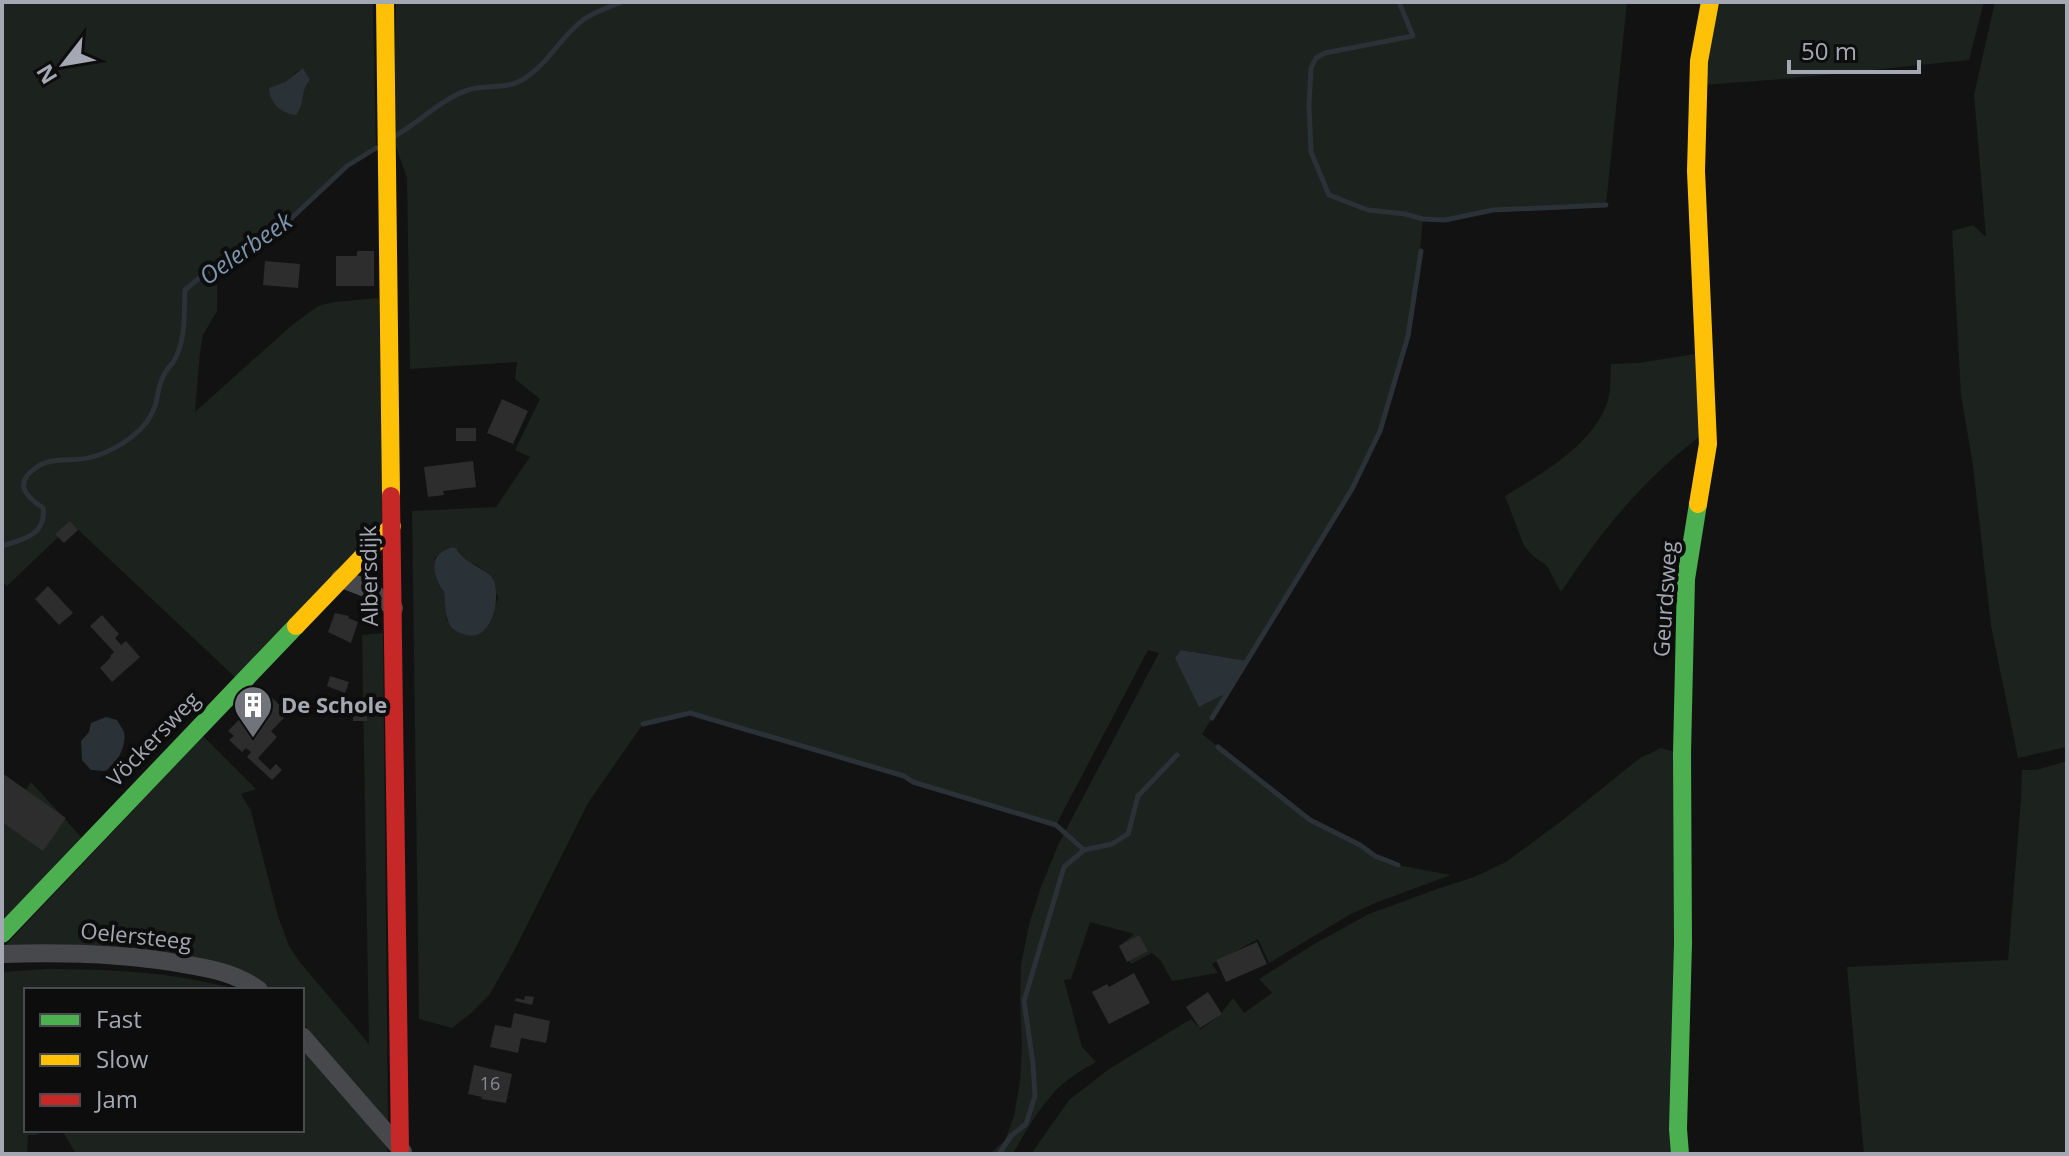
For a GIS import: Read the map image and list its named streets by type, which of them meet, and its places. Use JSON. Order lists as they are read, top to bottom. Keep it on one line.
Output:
{"streets":{"street":["Albersdijk","Geurdsweg","Vöckersweg","Oelersteeg"]},"crossings":[["Albersdijk","Vöckersweg"]],"water":["Oelerbeek"],"places":{"building":["De Schole"]},"house_numbers":["16"],"legend":["Fast","Slow","Jam"],"scale_bar":"50 m","north":"bottom left"}
